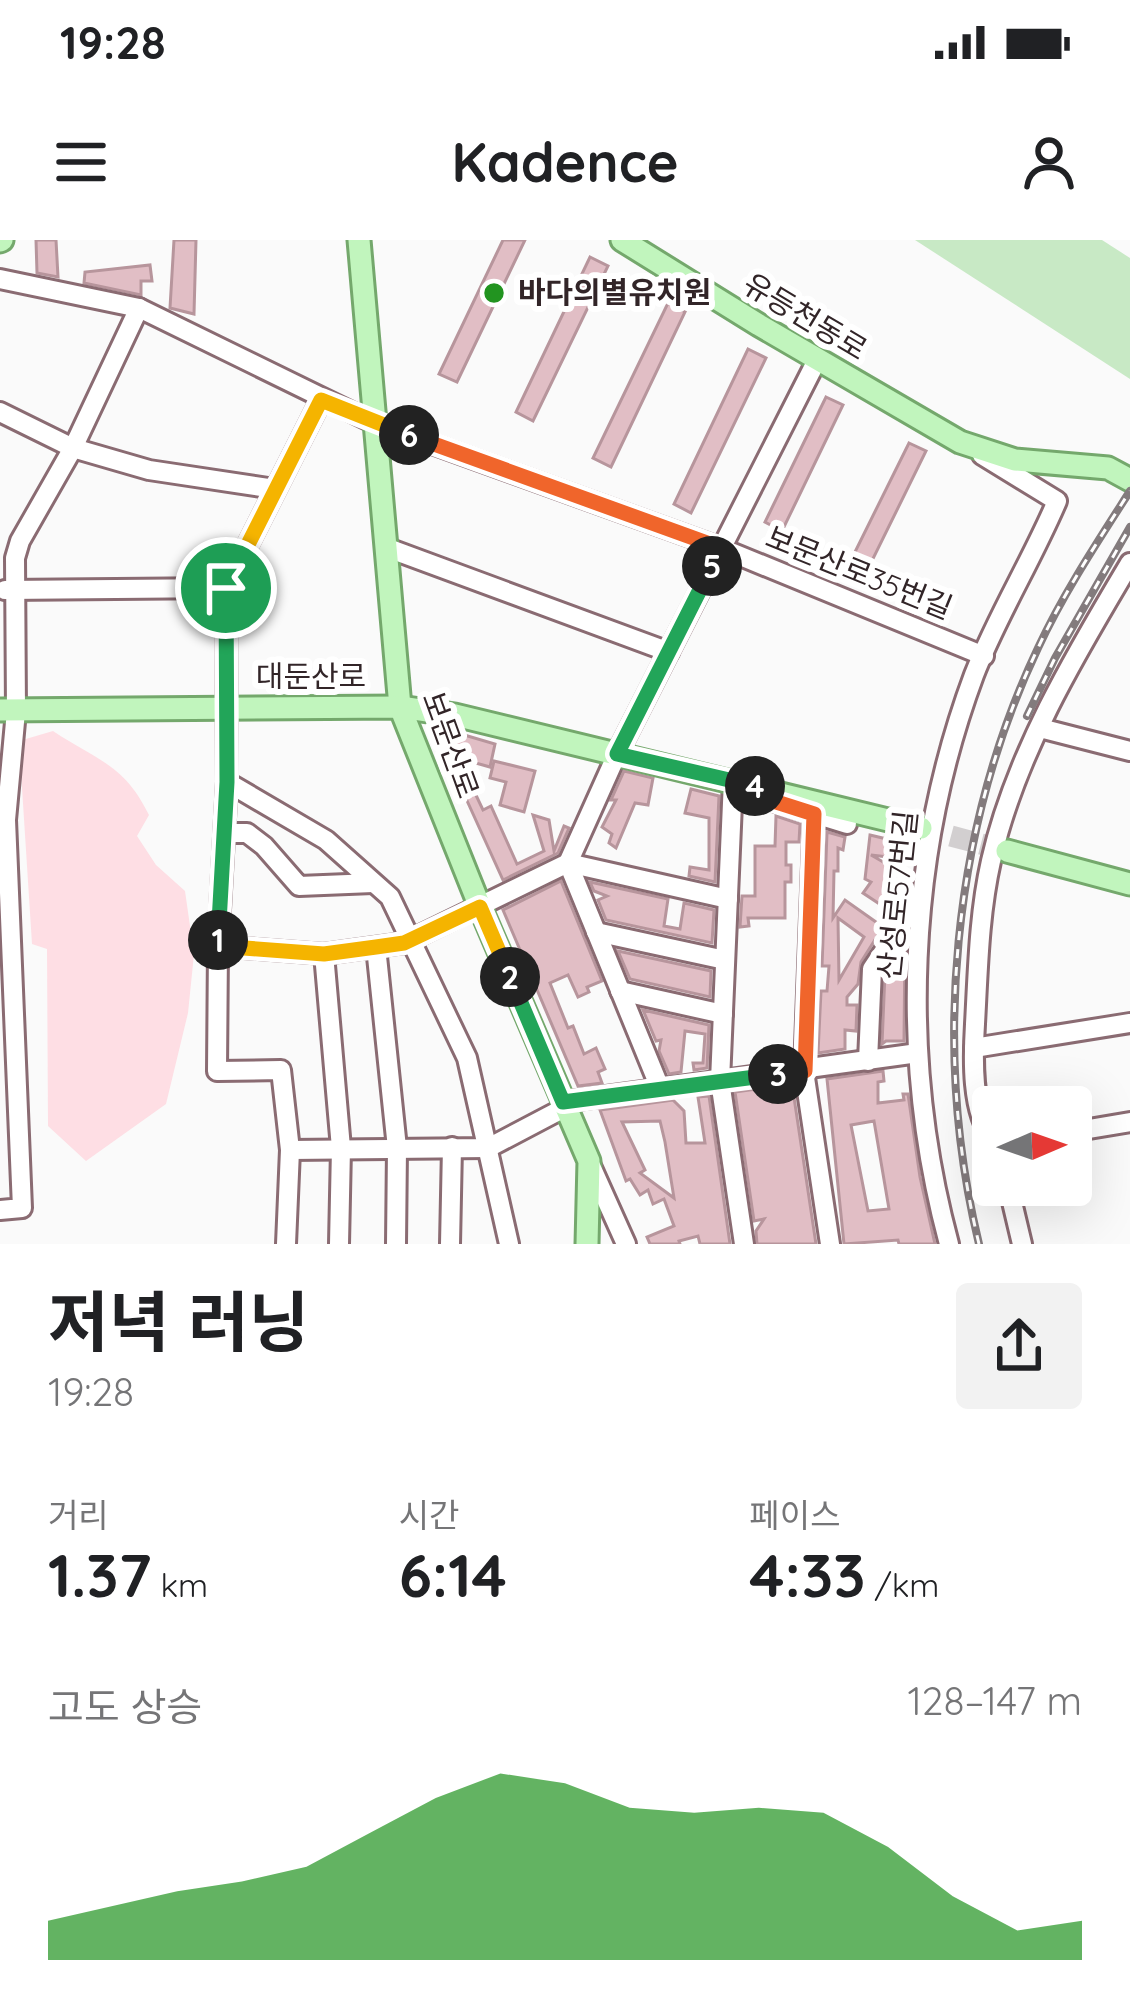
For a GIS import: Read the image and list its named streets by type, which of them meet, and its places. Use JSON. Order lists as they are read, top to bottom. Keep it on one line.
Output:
{"streets":{"main road":["유등천동로","대둔산로","보문산로"],"street":["보문산로35번길","산성로57번길"]},"crossings":[["유등천동로","산성로57번길"],["보문산로35번길","보문산로"],["보문산로35번길","산성로57번길"],["대둔산로","보문산로"]],"places":["바다의별유치원"],"north":"right","page":{"status":"19:28","header":"Kadence","pins":["6","5","4","1","2","3"],"heading":["저녁 러닝","19:28"],"stats":[["거리","1.37 km"],["시간","6:14"],["페이스","4:33 /km"]],"chart":["고도 상승","128–147 m"]}}
